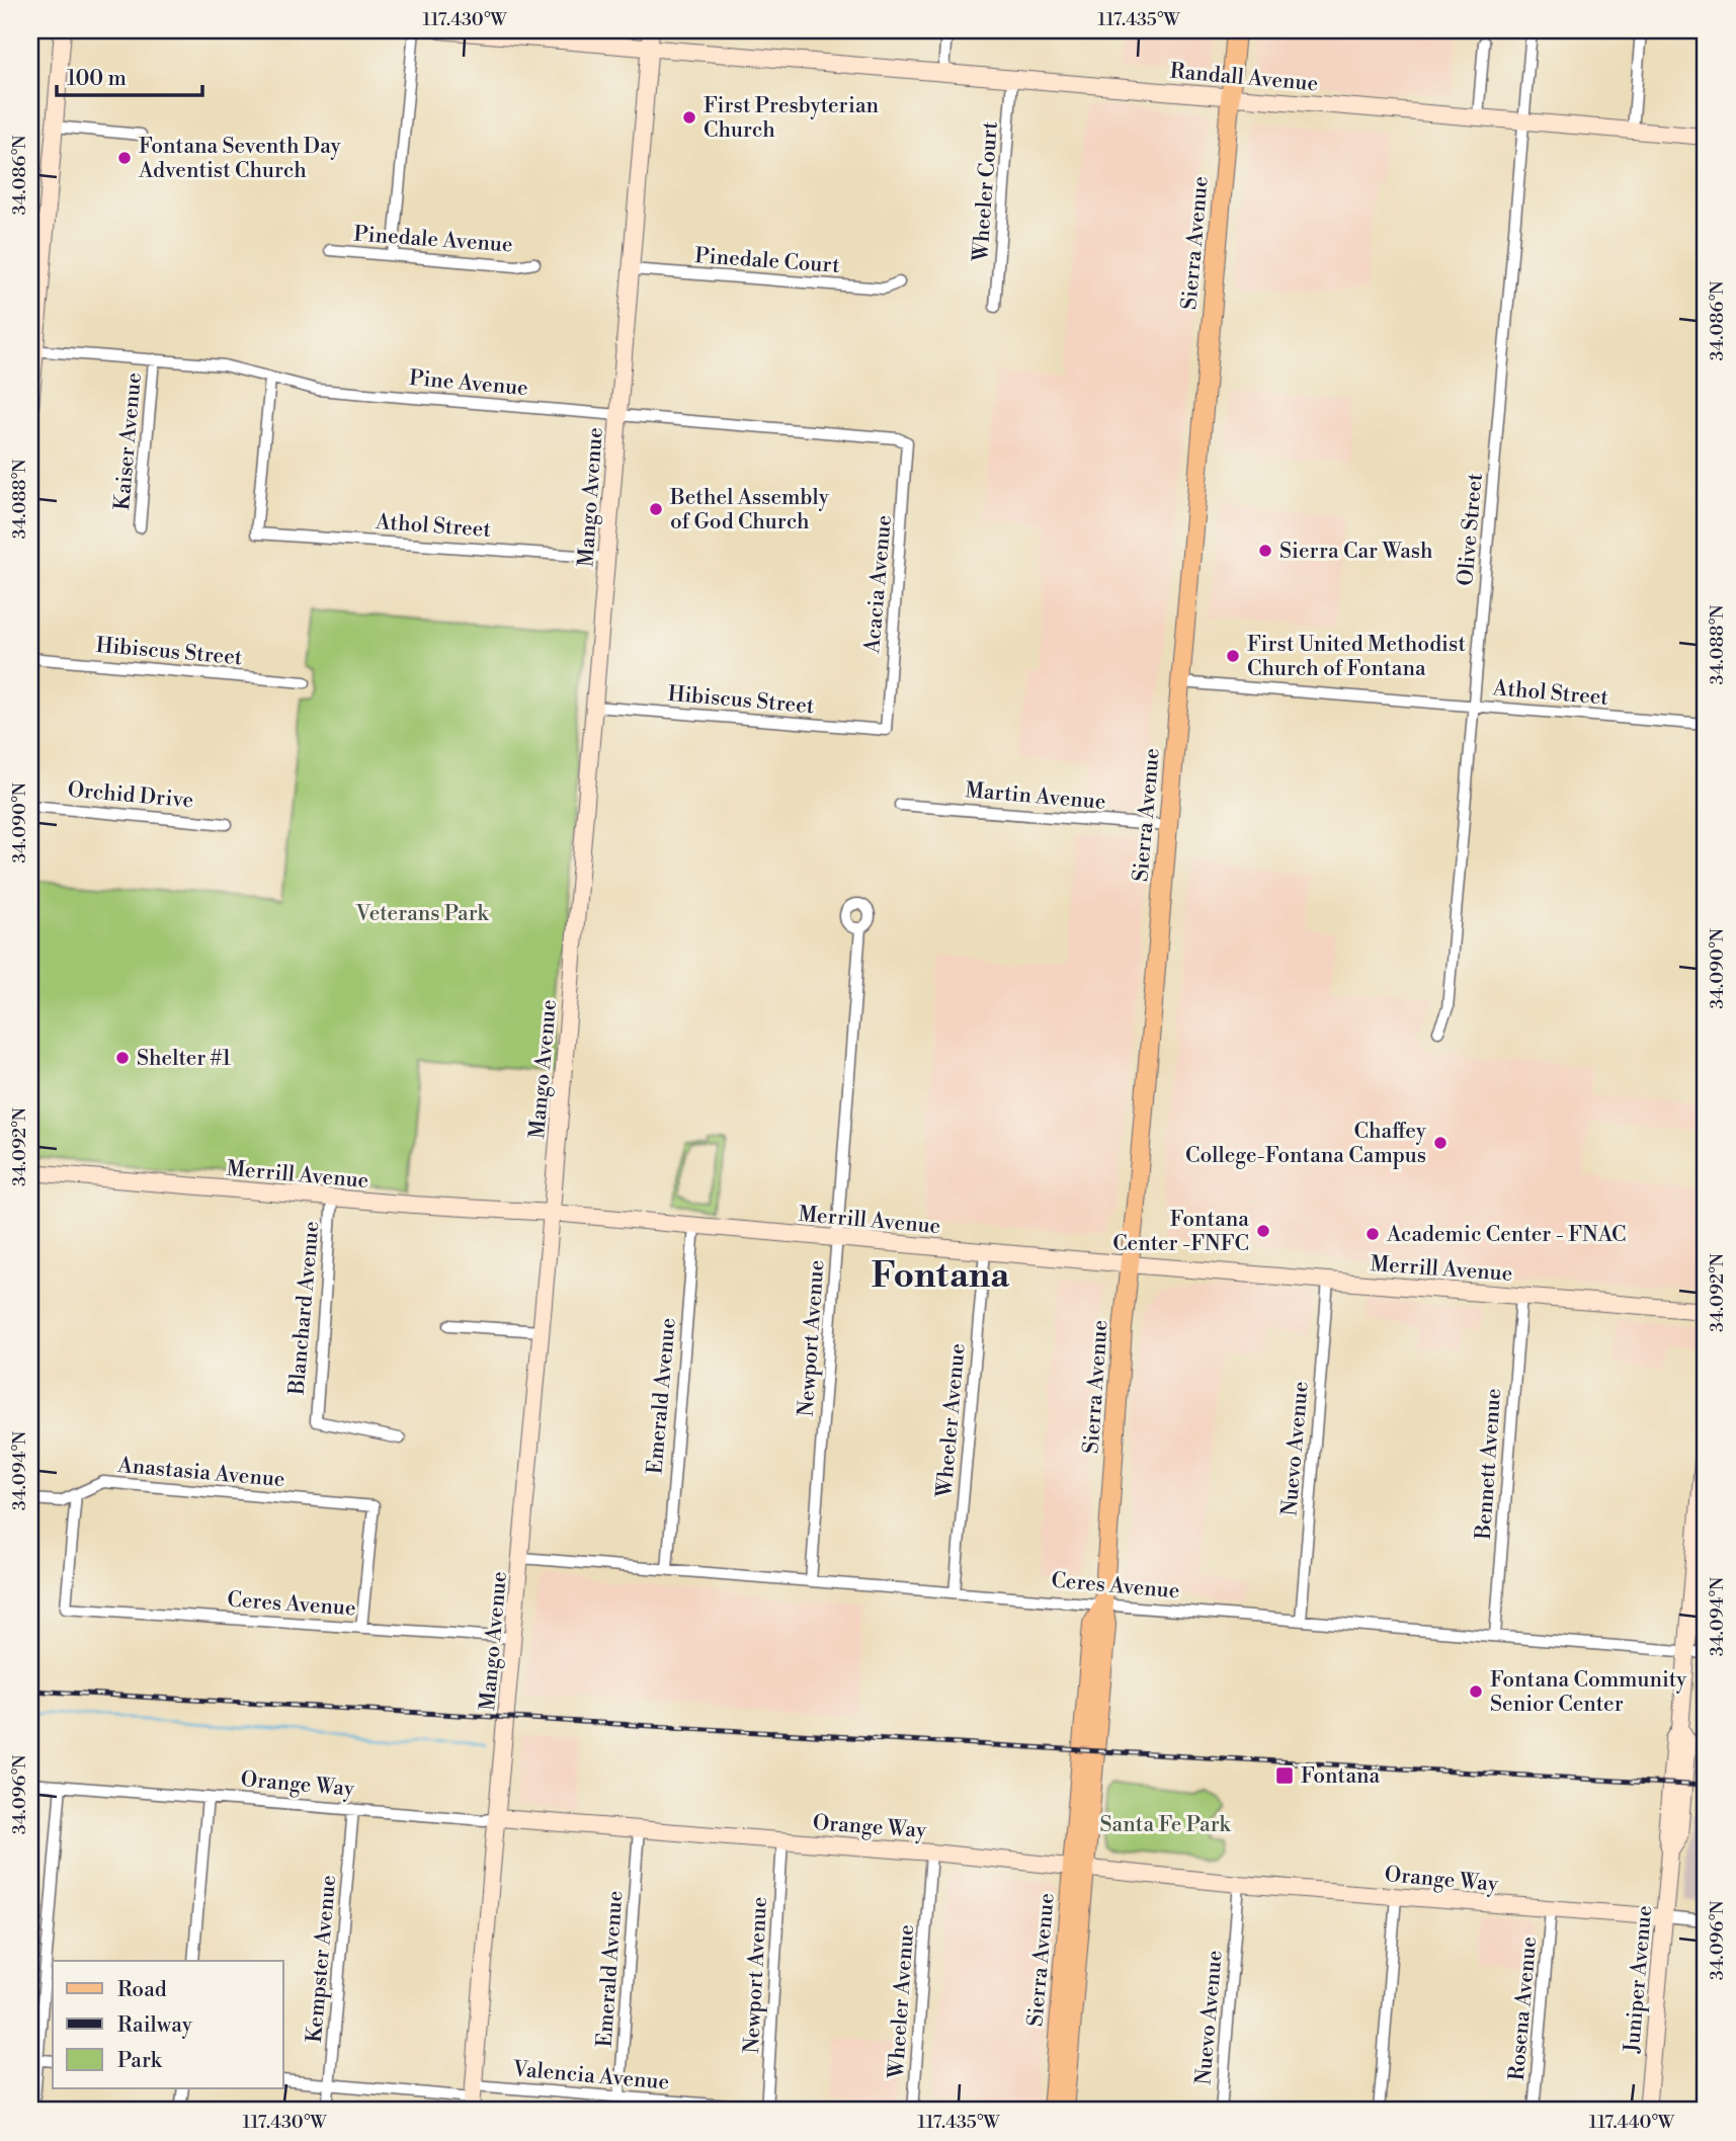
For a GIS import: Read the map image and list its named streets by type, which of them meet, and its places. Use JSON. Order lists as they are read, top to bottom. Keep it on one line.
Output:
{"streets":{"main road":["Sierra Avenue"],"street":["Randall Avenue","Wheeler Court","Pinedale Avenue","Pinedale Court","Pine Avenue","Kaiser Avenue","Mango Avenue","Athol Street","Olive Street","Acacia Avenue","Hibiscus Street","Orchid Drive","Martin Avenue","Merrill Avenue","Blanchard Avenue","Newport Avenue","Emerald Avenue","Wheeler Avenue","Nuevo Avenue","Bennett Avenue","Anastasia Avenue","Ceres Avenue","Orange Way","Kempster Avenue","Juniper Avenue","Rosena Avenue","Valencia Avenue"]},"crossings":[["Randall Avenue","Wheeler Court"],["Randall Avenue","Sierra Avenue"],["Randall Avenue","Mango Avenue"],["Randall Avenue","Olive Street"],["Sierra Avenue","Athol Street"],["Sierra Avenue","Martin Avenue"],["Sierra Avenue","Merrill Avenue"],["Sierra Avenue","Ceres Avenue"],["Sierra Avenue","Orange Way"],["Pinedale Court","Mango Avenue"],["Pine Avenue","Kaiser Avenue"],["Pine Avenue","Mango Avenue"],["Pine Avenue","Athol Street"],["Pine Avenue","Acacia Avenue"],["Mango Avenue","Athol Street"],["Mango Avenue","Hibiscus Street"],["Mango Avenue","Merrill Avenue"],["Mango Avenue","Ceres Avenue"],["Mango Avenue","Orange Way"],["Mango Avenue","Valencia Avenue"],["Athol Street","Olive Street"],["Acacia Avenue","Hibiscus Street"],["Merrill Avenue","Blanchard Avenue"],["Merrill Avenue","Newport Avenue"],["Merrill Avenue","Emerald Avenue"],["Merrill Avenue","Wheeler Avenue"],["Merrill Avenue","Nuevo Avenue"],["Merrill Avenue","Bennett Avenue"],["Newport Avenue","Ceres Avenue"],["Newport Avenue","Orange Way"],["Newport Avenue","Valencia Avenue"],["Emerald Avenue","Ceres Avenue"],["Emerald Avenue","Orange Way"],["Emerald Avenue","Valencia Avenue"],["Wheeler Avenue","Ceres Avenue"],["Wheeler Avenue","Orange Way"],["Nuevo Avenue","Ceres Avenue"],["Nuevo Avenue","Orange Way"],["Bennett Avenue","Ceres Avenue"],["Anastasia Avenue","Ceres Avenue"],["Ceres Avenue","Juniper Avenue"],["Orange Way","Kempster Avenue"],["Orange Way","Juniper Avenue"],["Orange Way","Rosena Avenue"],["Kempster Avenue","Valencia Avenue"]],"districts":["Fontana"],"parks":["Veterans Park","Santa Fe Park"],"places":{"other":["First Presbyterian Church","Fontana Seventh Day Adventist Church","Bethel Assembly of God Church","Sierra Car Wash","First United Methodist Church of Fontana","Shelter #1","Chaffey College-Fontana Campus","Fontana Center -FNFC","Academic Center - FNAC","Fontana Community Senior Center"],"transit":["Fontana"]},"legend":["Road","Railway","Park"],"scale_bar":"100 m","coordinates":["117.430°W","117.435°W","34.086°N","34.088°N","34.090°N","34.092°N","34.094°N","34.096°N","117.440°W"]}
